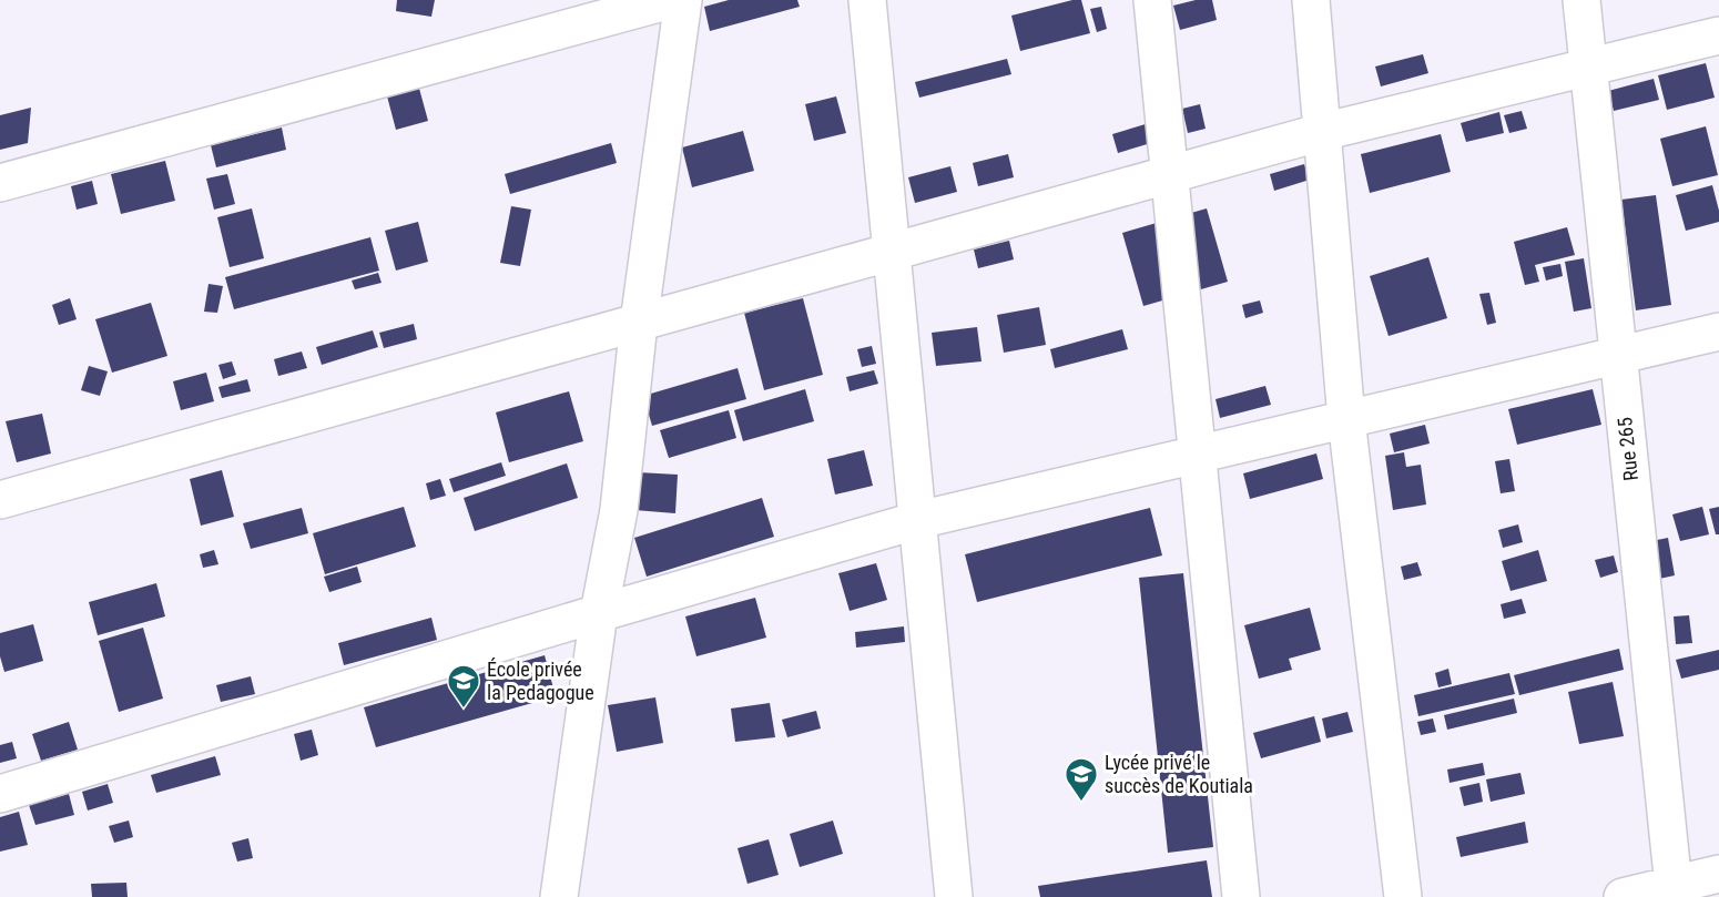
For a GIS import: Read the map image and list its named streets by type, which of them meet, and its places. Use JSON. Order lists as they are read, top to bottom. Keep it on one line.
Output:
{"streets":{"street":["Rue 265"]},"places":{"school or university":["École privée la Pedagogue","Lycée privé le succès de Koutiala"]}}
